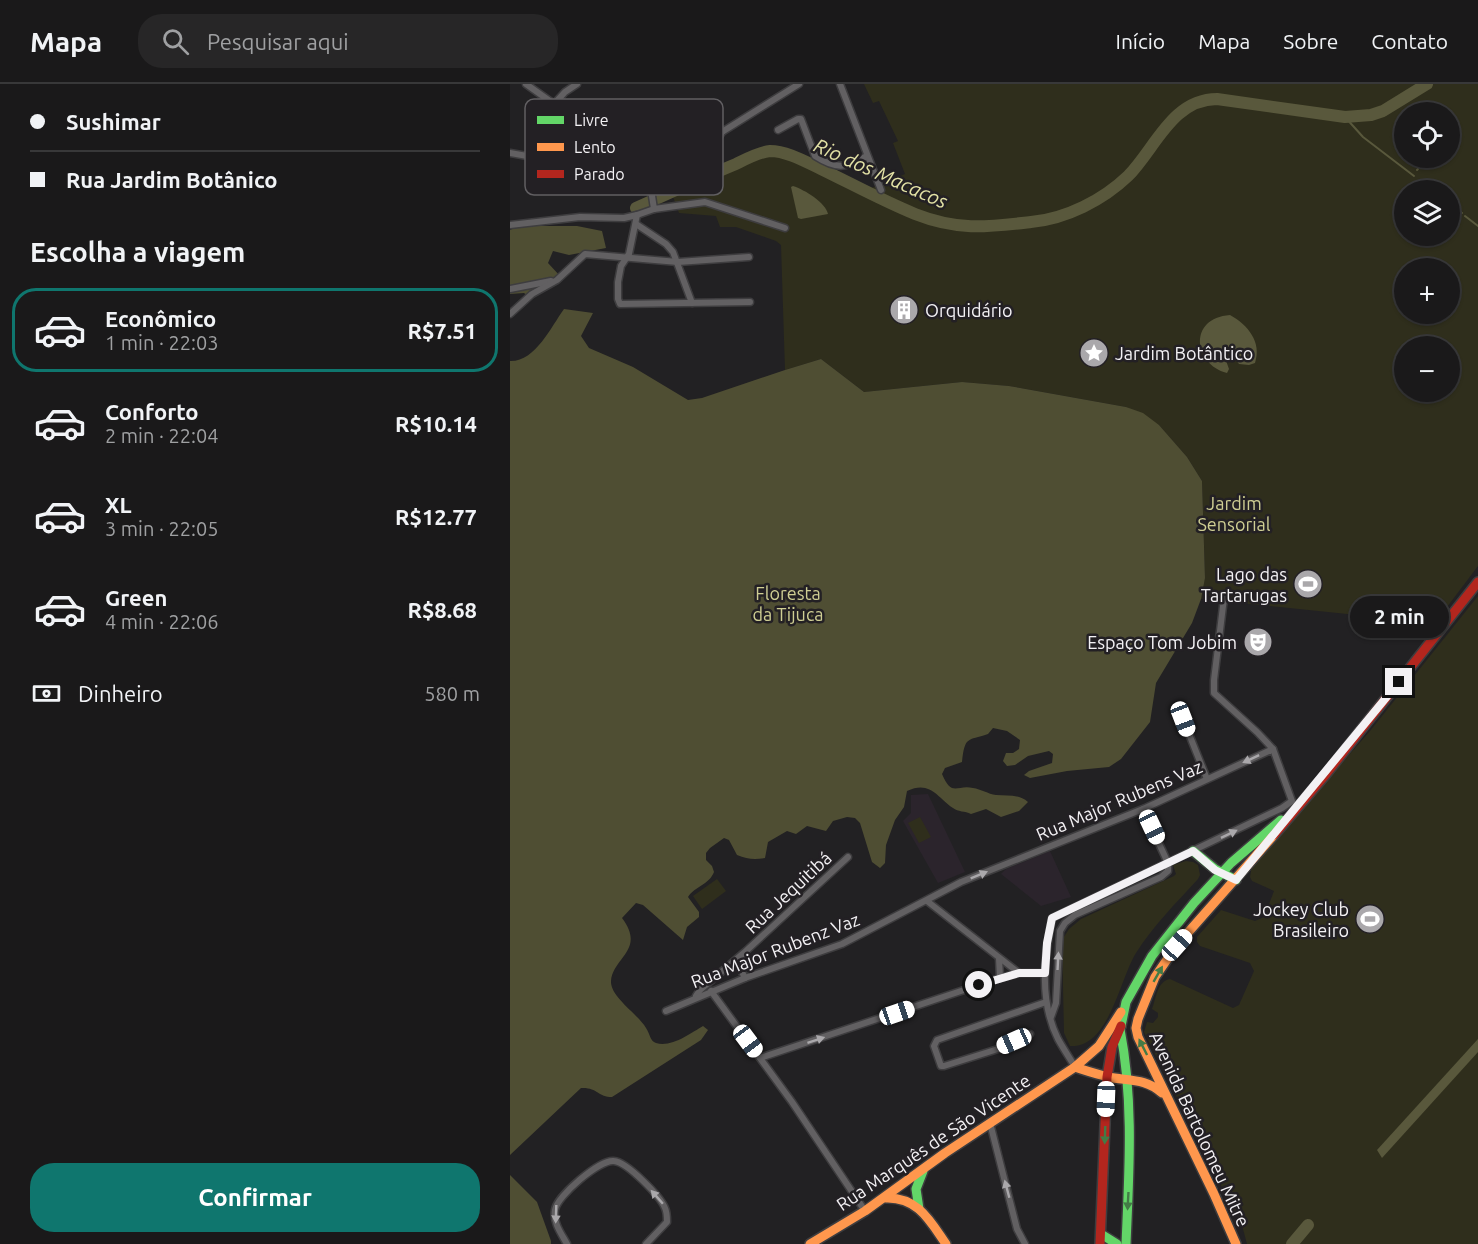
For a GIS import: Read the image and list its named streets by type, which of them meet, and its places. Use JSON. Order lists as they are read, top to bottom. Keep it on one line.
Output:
{"streets":{"main road":["Avenida Bartolomeu Mitre","Rua Marquês de São Vicente"],"street":["Rua Major Rubens Vaz","Rua Jequitibá","Rua Major Rubenz Vaz"]},"crossings":[["Rua Major Rubens Vaz","Rua Major Rubenz Vaz"],["Rua Jequitibá","Rua Major Rubenz Vaz"]],"water":["Rio dos Macacos"],"parks":["Jardim Sensorial","Floresta da Tijuca"],"places":{"building":["Orquidário"],"place":["Jardim Botântico"],"sports":["Lago das Tartarugas","Jockey Club Brasileiro"],"theatre":["Espaço Tom Jobim"]},"legend":["Livre","Lento","Parado"],"page":{"header":"Mapa","search":"Pesquisar aqui","nav":["Início","Mapa","Sobre","Contato"],"banner":["Sushimar","Rua Jardim Botânico"],"map_buttons":["+","−"],"heading":"Escolha a viagem","list":[{"name":"Econômico","note":"1 min · 22:03","value":"R$7.51"},{"name":"Conforto","note":"2 min · 22:04","value":"R$10.14"},{"name":"XL","note":"3 min · 22:05","value":"R$12.77"},{"name":"Green","note":"4 min · 22:06","value":"R$8.68"}],"bubble":"2 min","pay":["Dinheiro","580 m"],"buttons":"Confirmar"}}
